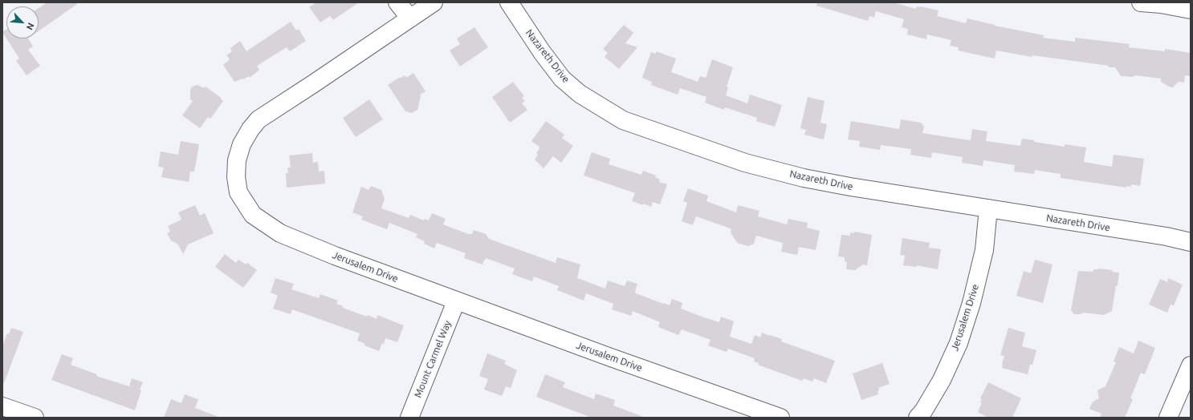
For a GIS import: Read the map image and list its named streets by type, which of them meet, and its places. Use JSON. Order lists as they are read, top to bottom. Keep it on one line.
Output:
{"streets":{"street":["Nazareth Drive","Jerusalem Drive","Mount Carmel Way"]},"crossings":[["Nazareth Drive","Jerusalem Drive"],["Jerusalem Drive","Mount Carmel Way"]],"north":"bottom right"}
